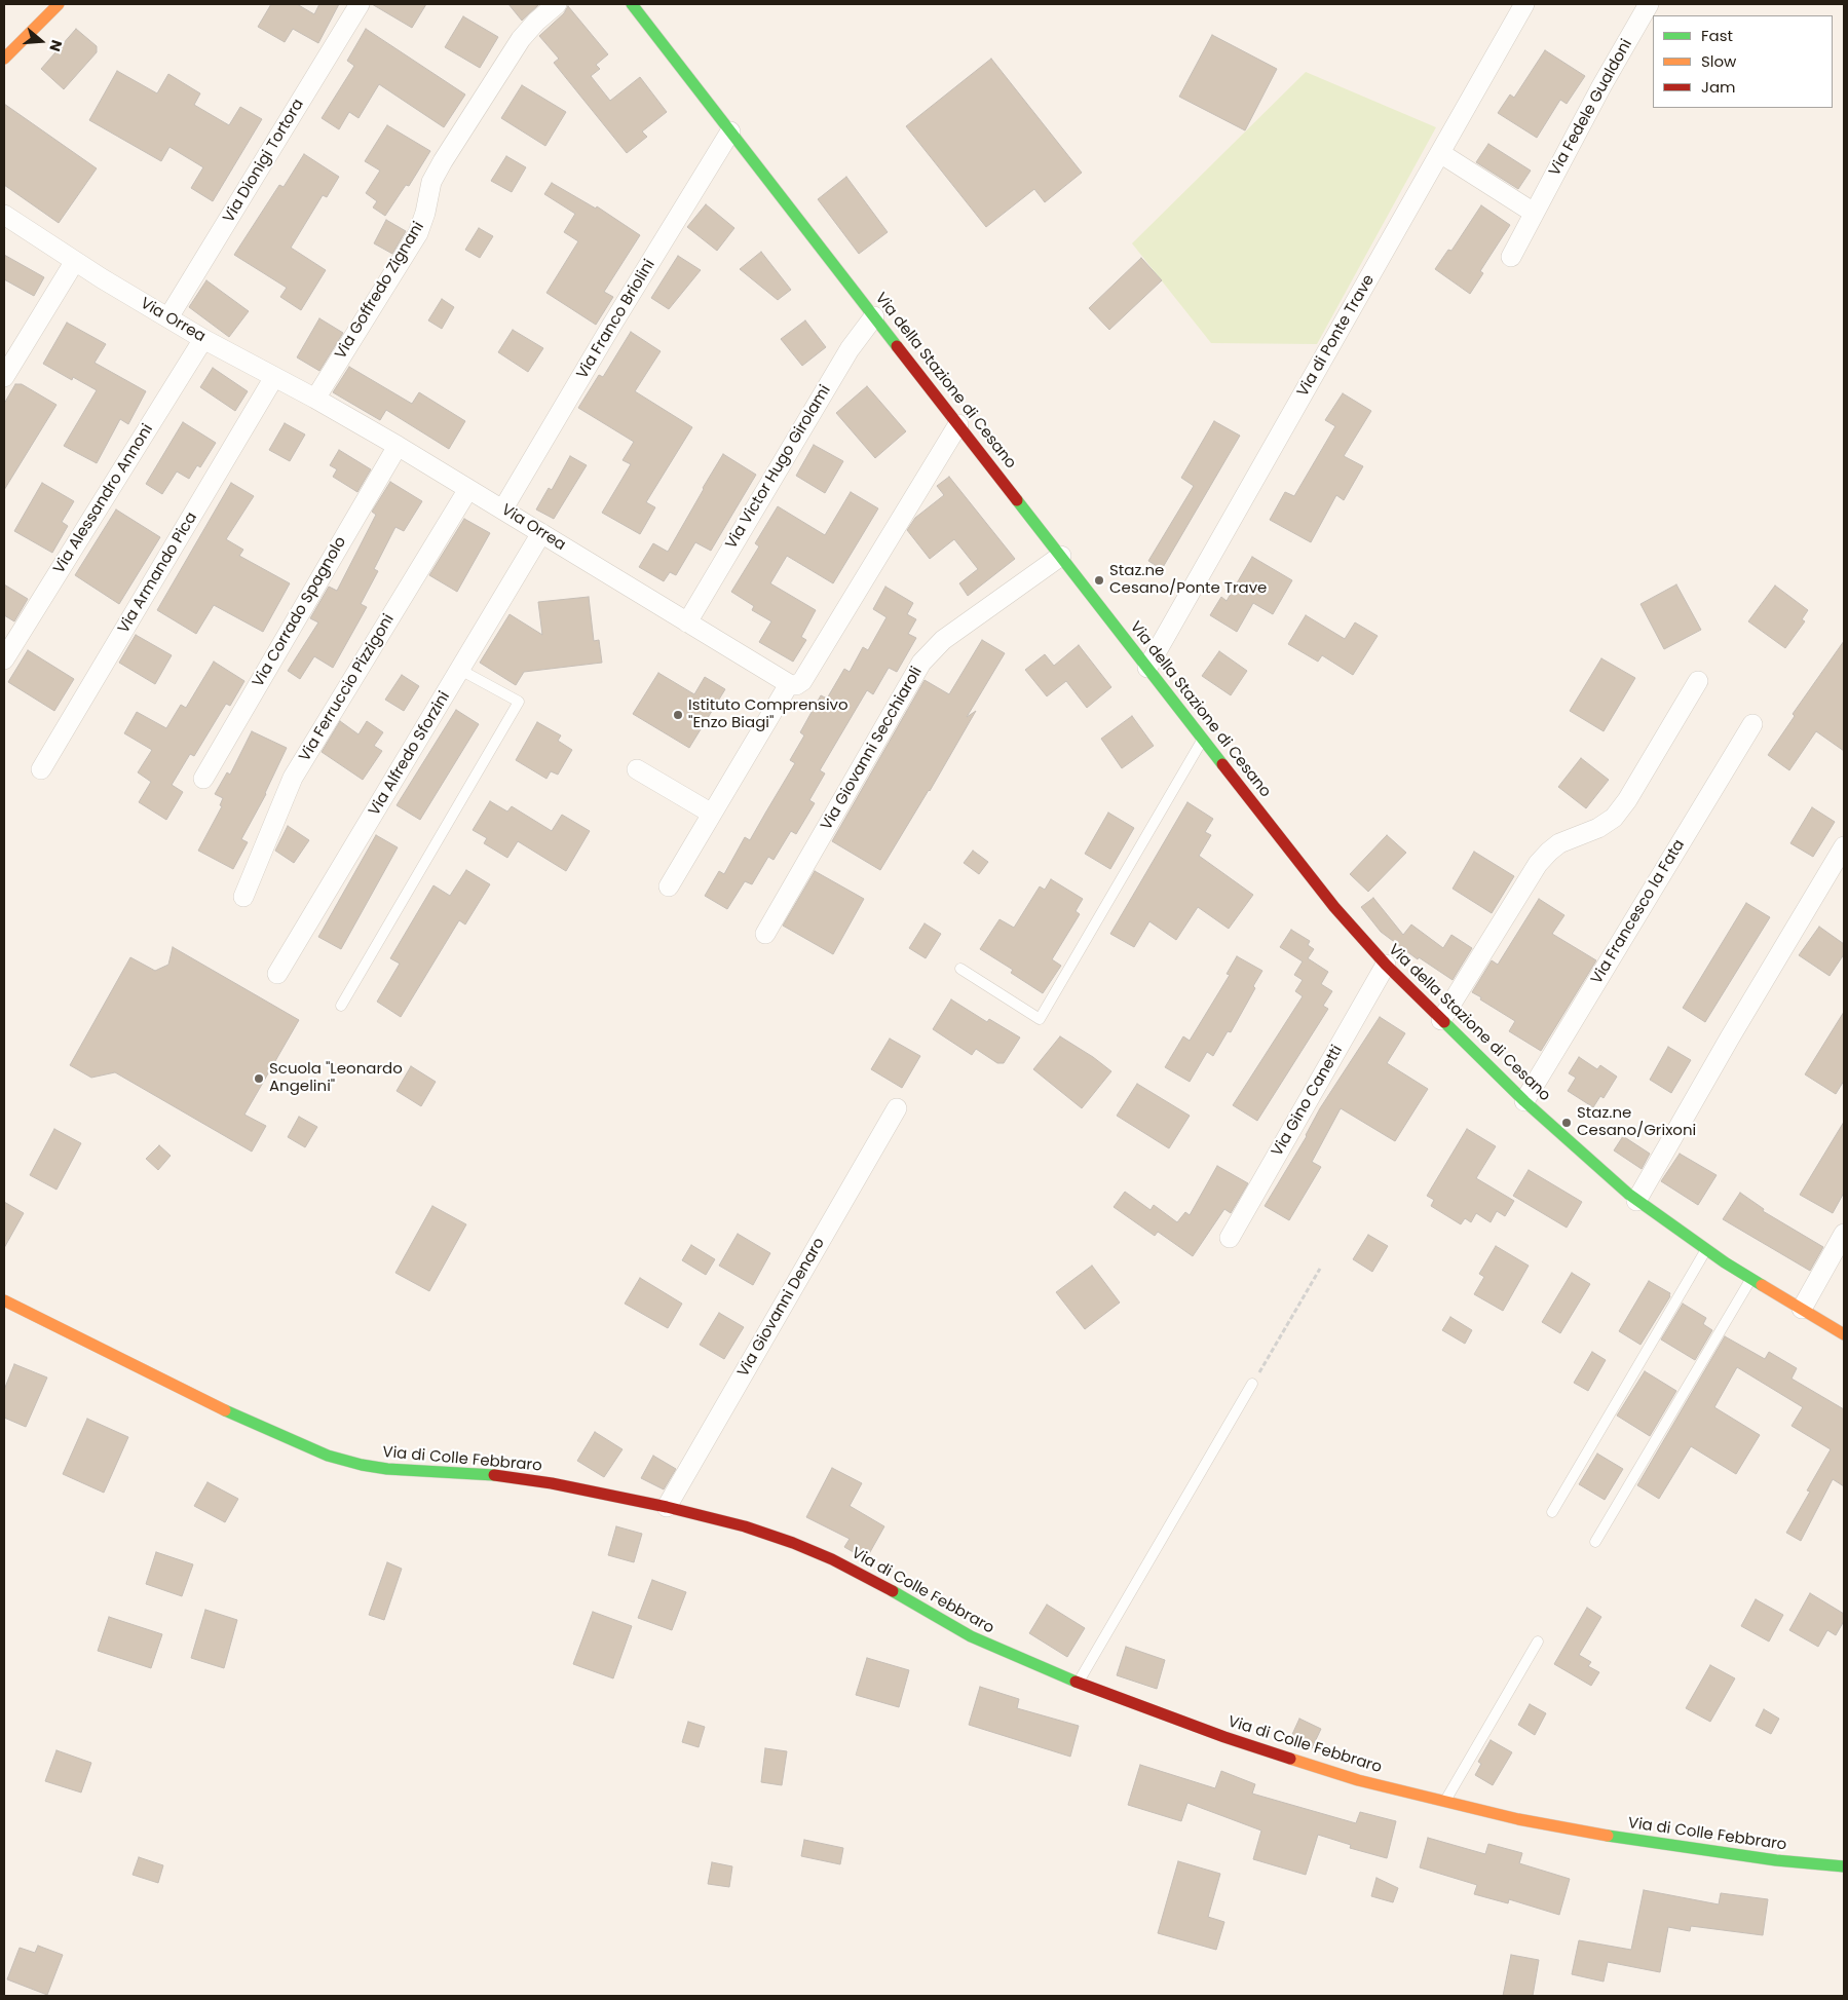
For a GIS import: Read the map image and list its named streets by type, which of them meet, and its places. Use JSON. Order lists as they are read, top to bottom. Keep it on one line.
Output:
{"streets":{"street":["Via Fedele Gualdoni","Via Dionigi Tortora","Via Goffredo Zignani","Via Franco Briolini","Via Orrea","Via di Ponte Trave","Via della Stazione di Cesano","Via Victor Hugo Girolami","Via Alessandro Annoni","Via Armando Pica","Via Corrado Spagnolo","Via Ferruccio Pizzigoni","Via Giovanni Secchiaroli","Via Alfredo Sforzini","Via Francesco la Fata","Via Gino Canetti","Via Giovanni Denaro","Via di Colle Febbraro"]},"crossings":[["Via Dionigi Tortora","Via Orrea"],["Via Goffredo Zignani","Via Orrea"],["Via Franco Briolini","Via Orrea"],["Via Franco Briolini","Via della Stazione di Cesano"],["Via Orrea","Via Victor Hugo Girolami"],["Via Orrea","Via Alessandro Annoni"],["Via Orrea","Via Armando Pica"],["Via Orrea","Via Corrado Spagnolo"],["Via Orrea","Via Ferruccio Pizzigoni"],["Via Orrea","Via Alfredo Sforzini"],["Via di Ponte Trave","Via della Stazione di Cesano"],["Via della Stazione di Cesano","Via Victor Hugo Girolami"],["Via della Stazione di Cesano","Via Giovanni Secchiaroli"],["Via della Stazione di Cesano","Via Francesco la Fata"],["Via della Stazione di Cesano","Via Gino Canetti"],["Via Giovanni Denaro","Via di Colle Febbraro"]],"places":["Staz.ne Cesano/Ponte Trave","Istituto Comprensivo \"Enzo Biagi\"","Scuola \"Leonardo Angelini\"","Staz.ne Cesano/Grixoni"],"legend":["Fast","Slow","Jam"],"north":"right"}
